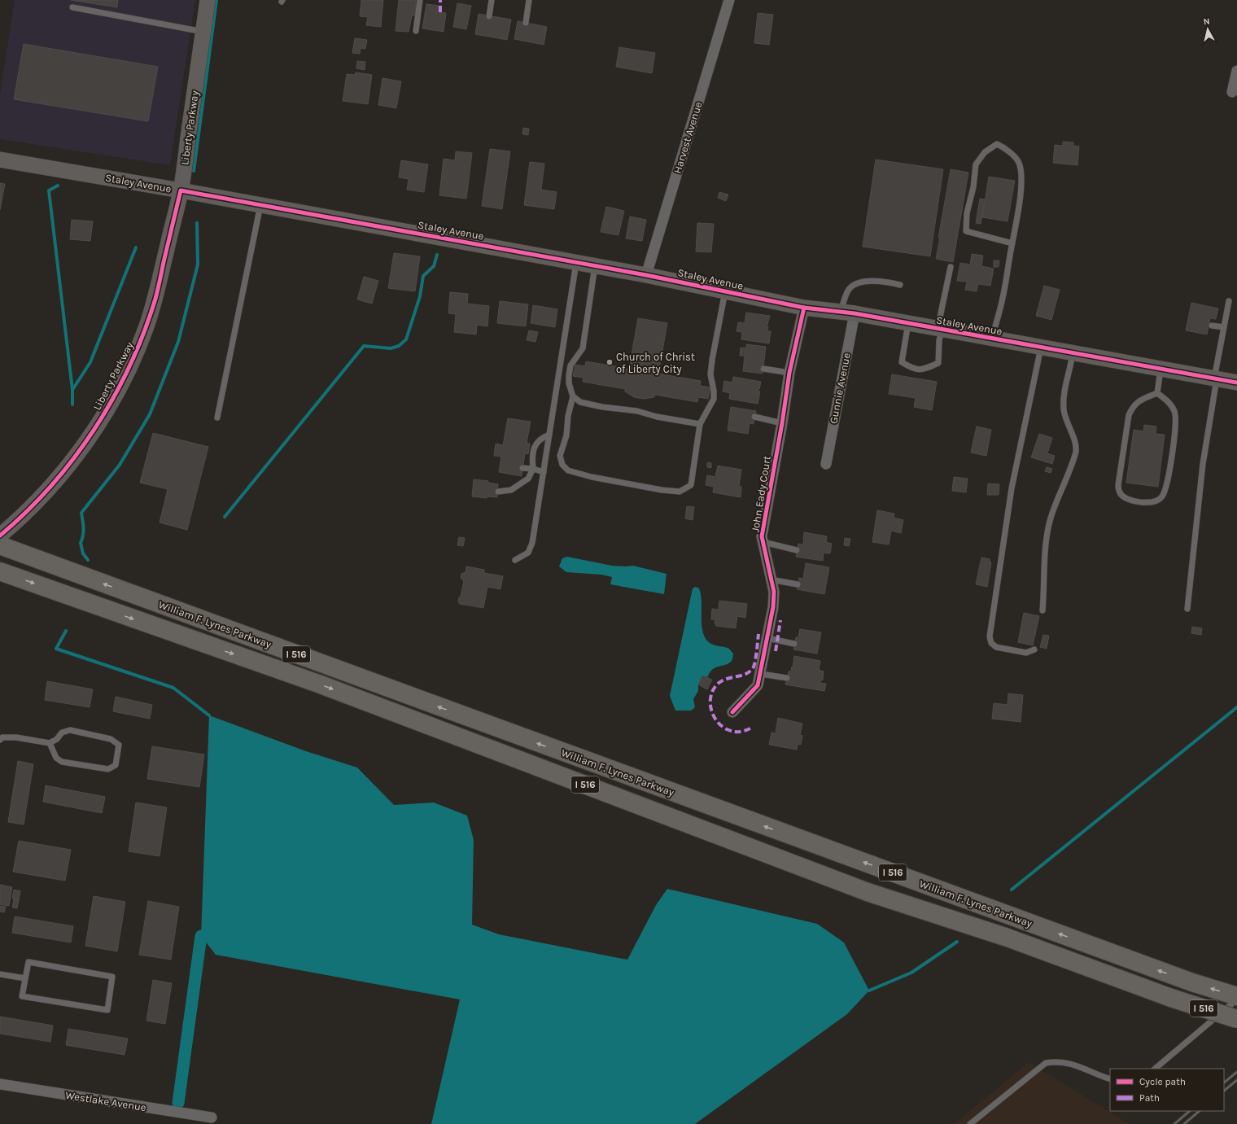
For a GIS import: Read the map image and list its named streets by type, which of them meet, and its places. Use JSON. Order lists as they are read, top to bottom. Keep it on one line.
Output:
{"streets":{"highway":["William F. Lynes Parkway","I 516"],"street":["Liberty Parkway","Harvest Avenue","Staley Avenue","Gunnie Avenue","John Eady Court","Westlake Avenue"]},"crossings":[["Liberty Parkway","Staley Avenue"],["Harvest Avenue","Staley Avenue"],["Staley Avenue","Gunnie Avenue"],["Staley Avenue","John Eady Court"]],"places":["Church of Christ of Liberty City"],"legend":["Cycle path","Path"],"north":"top"}
